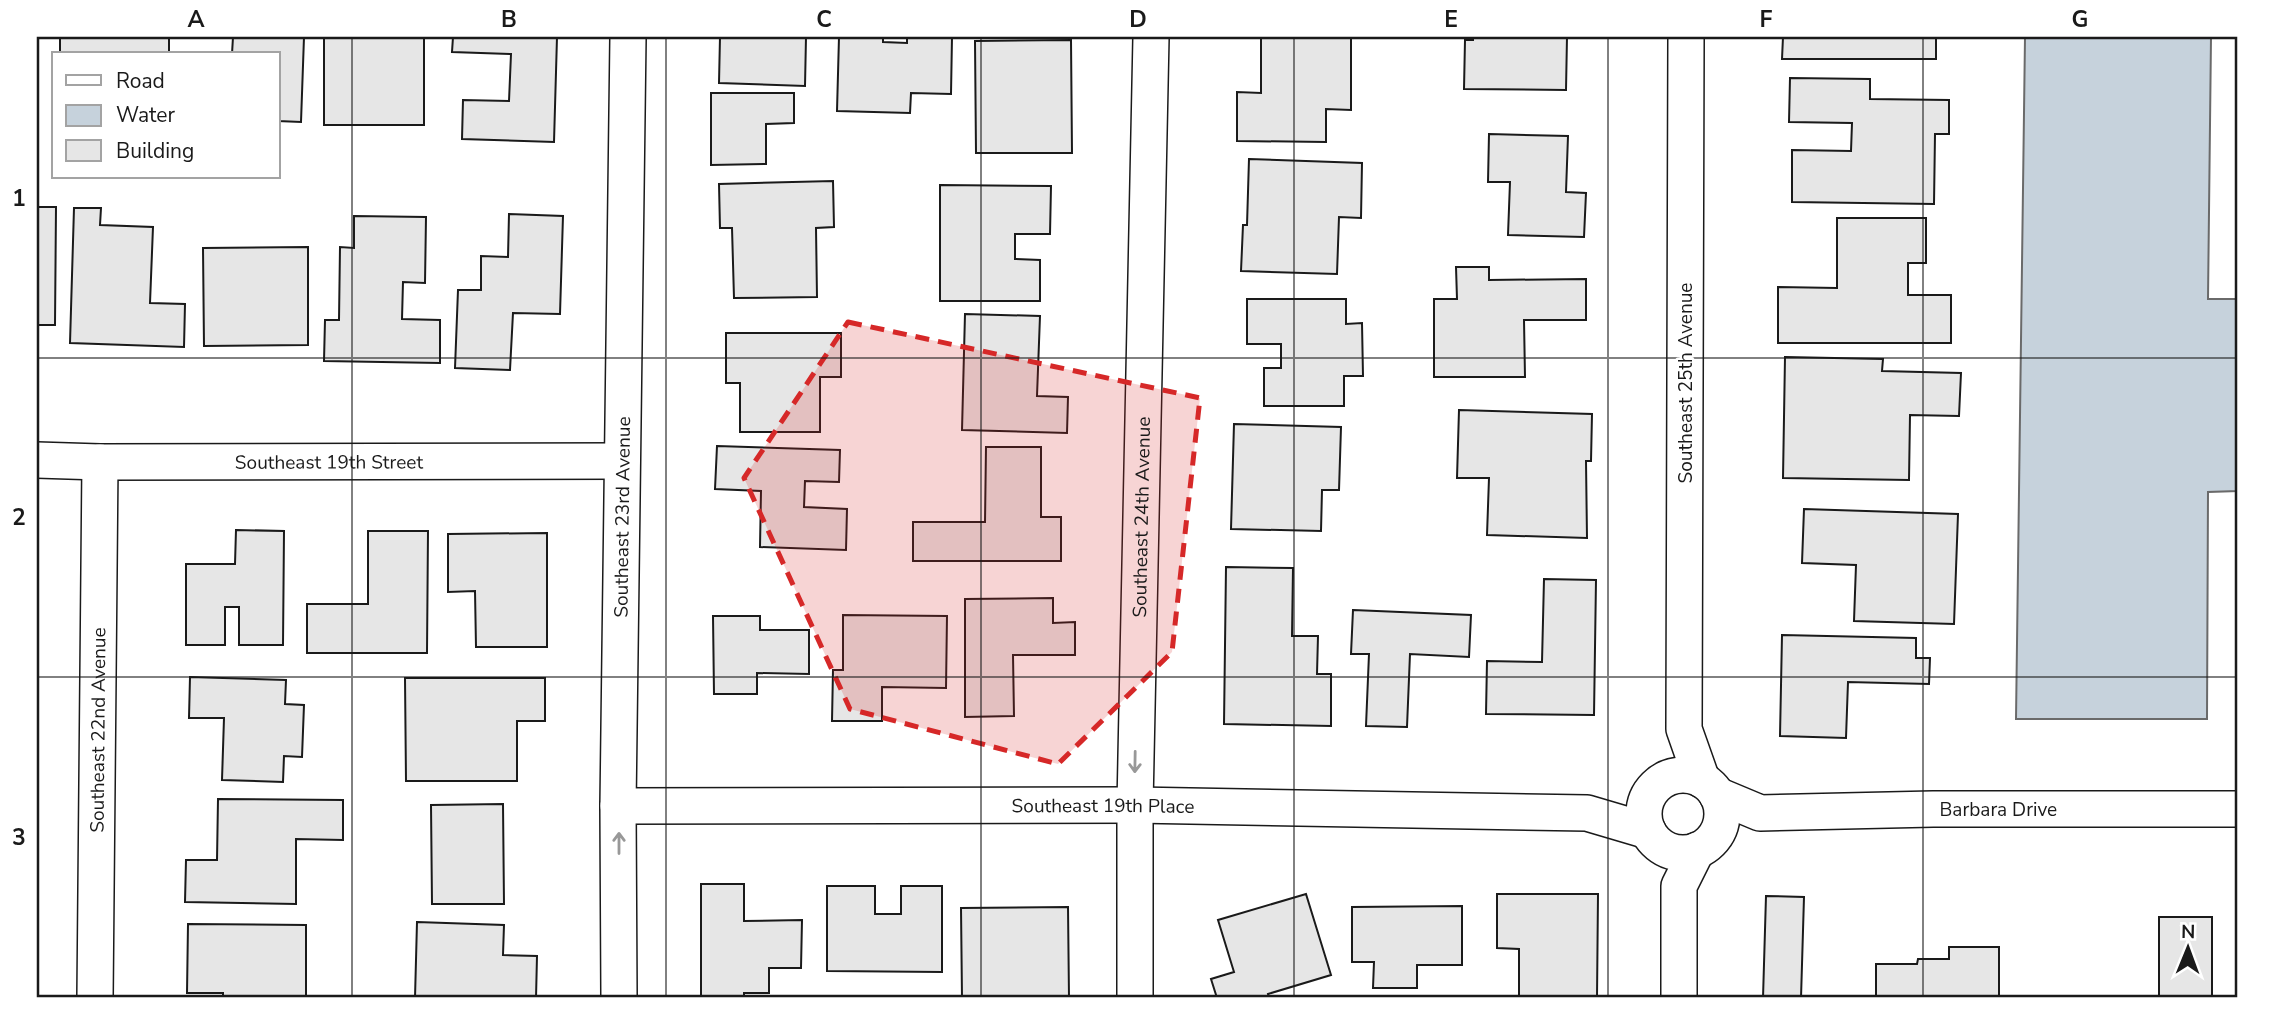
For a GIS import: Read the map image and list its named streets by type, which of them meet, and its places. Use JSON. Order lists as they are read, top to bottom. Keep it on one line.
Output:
{"streets":{"street":["Southeast 25th Avenue","Southeast 19th Street","Southeast 23rd Avenue","Southeast 24th Avenue","Southeast 22nd Avenue","Southeast 19th Place","Barbara Drive"]},"crossings":[["Southeast 25th Avenue","Barbara Drive"],["Southeast 19th Street","Southeast 23rd Avenue"],["Southeast 19th Street","Southeast 22nd Avenue"],["Southeast 23rd Avenue","Southeast 19th Place"],["Southeast 24th Avenue","Southeast 19th Place"]],"one_way":["Southeast 24th Avenue"],"legend":["Road","Water","Building"],"north":"top","grid":{"columns":["A","B","C","D","E","F","G"],"rows":["1","2","3"]}}
